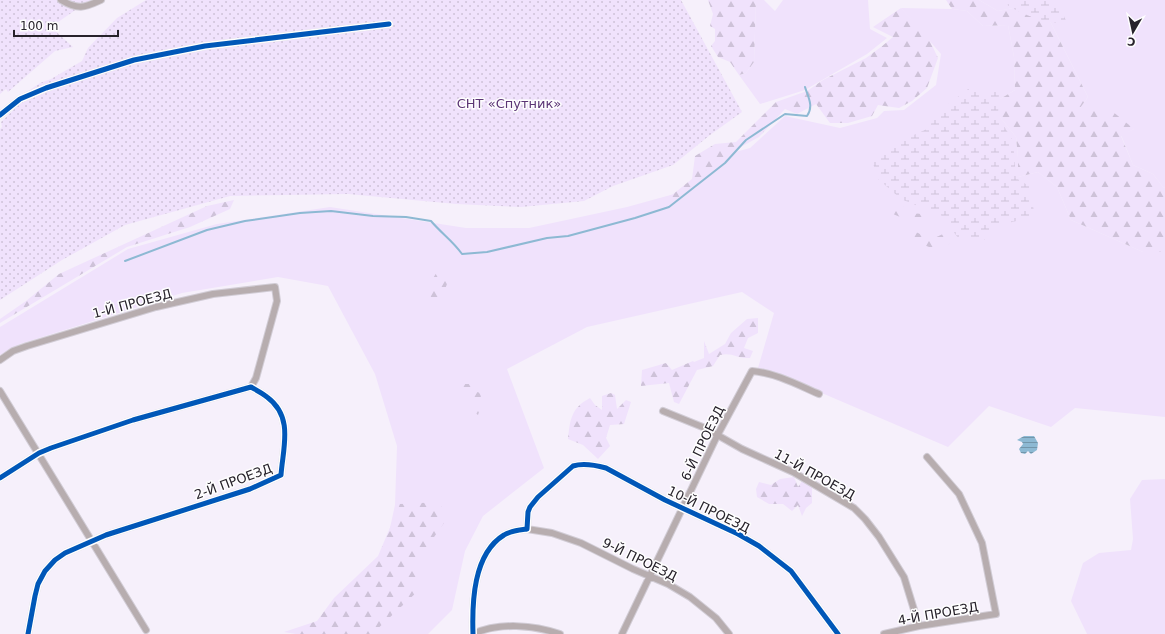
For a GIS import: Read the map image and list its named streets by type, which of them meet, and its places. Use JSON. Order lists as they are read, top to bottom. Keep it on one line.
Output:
{"streets":{"street":["1-Й ПРОЕЗД","6-Й ПРОЕЗД","11-Й ПРОЕЗД","2-Й ПРОЕЗД","10-Й ПРОЕЗД","9-Й ПРОЕЗД","4-Й ПРОЕЗД"]},"crossings":[["1-Й ПРОЕЗД","2-Й ПРОЕЗД"],["6-Й ПРОЕЗД","11-Й ПРОЕЗД"],["6-Й ПРОЕЗД","10-Й ПРОЕЗД"],["6-Й ПРОЕЗД","9-Й ПРОЕЗД"],["11-Й ПРОЕЗД","4-Й ПРОЕЗД"],["10-Й ПРОЕЗД","9-Й ПРОЕЗД"]],"parks":["СНТ «Спутник»"],"scale_bar":"100 m","north":"bottom"}
